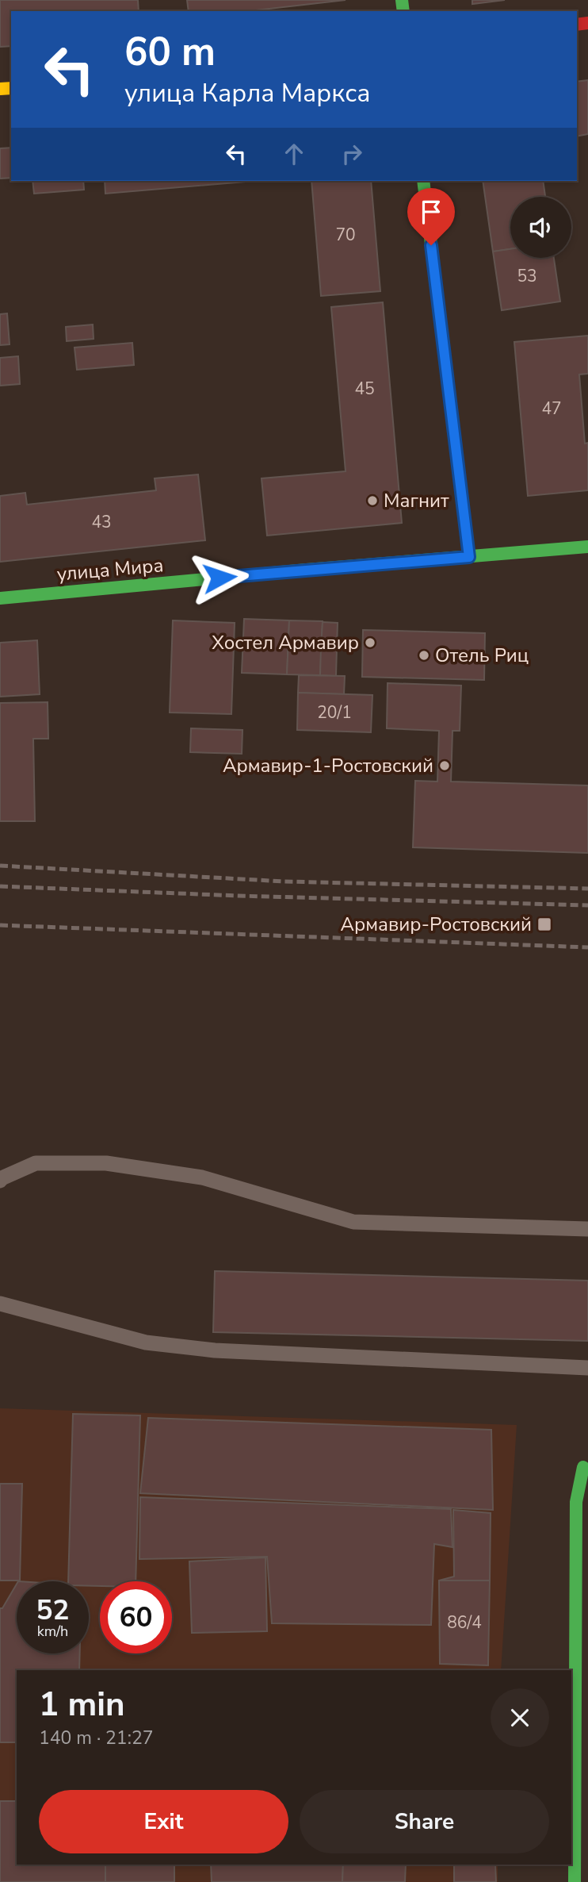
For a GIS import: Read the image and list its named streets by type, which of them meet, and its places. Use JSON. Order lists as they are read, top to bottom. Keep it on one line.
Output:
{"streets":{"main road":["улица Мира"]},"places":{"other":["Магнит","Хостел Армавир","Отель Риц","Армавир-1-Ростовский"],"transit":["Армавир-Ростовский"]},"house_numbers":["70","53","45","47","43","20/1","86/4"],"page":{"turn":["60 m","улица Карла Маркса"],"speed":"52 km/h","limit":"60","heading":["1 min","140 m · 21:27"],"buttons":["Exit","Share"]}}
